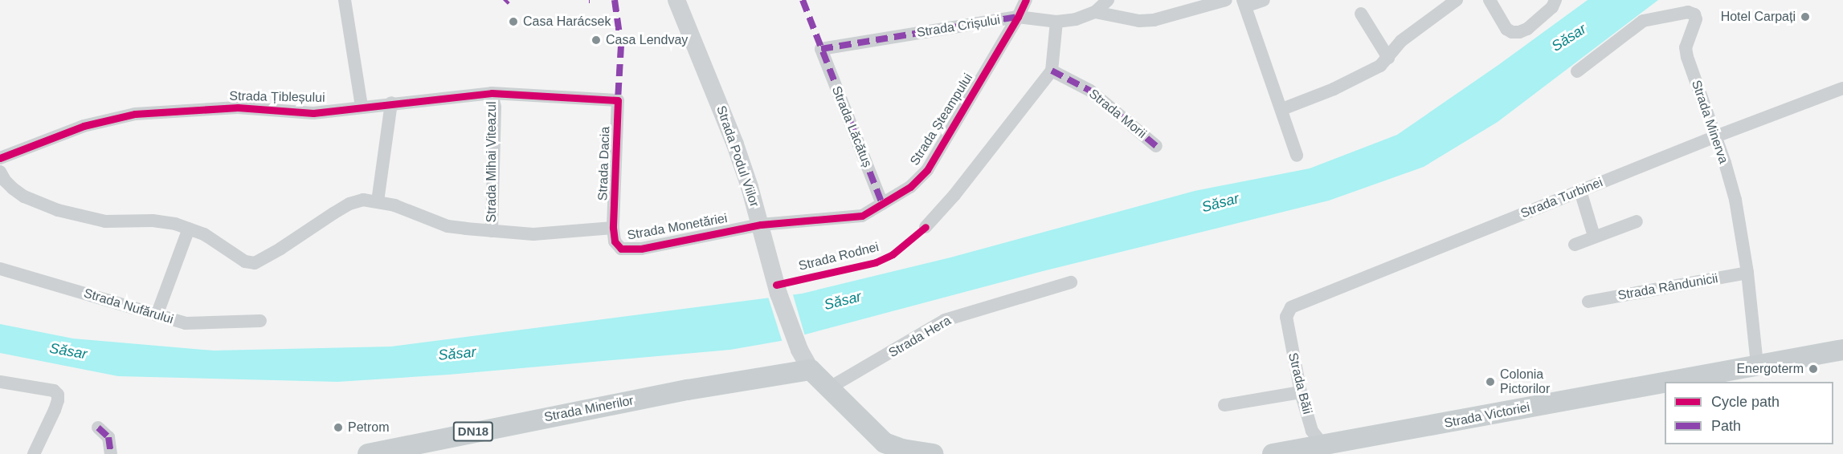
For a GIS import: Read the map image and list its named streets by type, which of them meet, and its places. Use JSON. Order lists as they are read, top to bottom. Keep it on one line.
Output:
{"streets":{"main road":["Strada Podul Viilor","Strada Minerilor","Strada Victoriei","DN18"],"street":["Strada Crișului","Strada Țibleșului","Strada Morii","Strada Șteampului","Strada Minerva","Strada Lăcătuș","Strada Mihai Viteazul","Strada Dacia","Strada Turbinei","Strada Monetăriei","Strada Rândunicii","Strada Nufărului","Strada Hera","Strada Băii"],"cycle path":["Strada Rodnei"]},"crossings":[["Strada Crișului","Strada Șteampului"],["Strada Crișului","Strada Lăcătuș"],["Strada Țibleșului","Strada Mihai Viteazul"],["Strada Țibleșului","Strada Dacia"],["Strada Șteampului","Strada Lăcătuș"],["Strada Șteampului","Strada Podul Viilor"],["Strada Șteampului","Strada Monetăriei"],["Strada Minerva","Strada Turbinei"],["Strada Minerva","Strada Rândunicii"],["Strada Minerva","Strada Victoriei"],["Strada Podul Viilor","Strada Monetăriei"],["Strada Podul Viilor","Strada Minerilor"],["Strada Mihai Viteazul","Strada Monetăriei"],["Strada Dacia","Strada Monetăriei"],["Strada Turbinei","Strada Băii"],["Strada Băii","Strada Victoriei"]],"water":["Săsar"],"places":["Hotel Carpați","Casa Harácsek","Casa Lendvay","Energoterm","Colonia Pictorilor","Petrom"],"legend":["Cycle path","Path"]}
